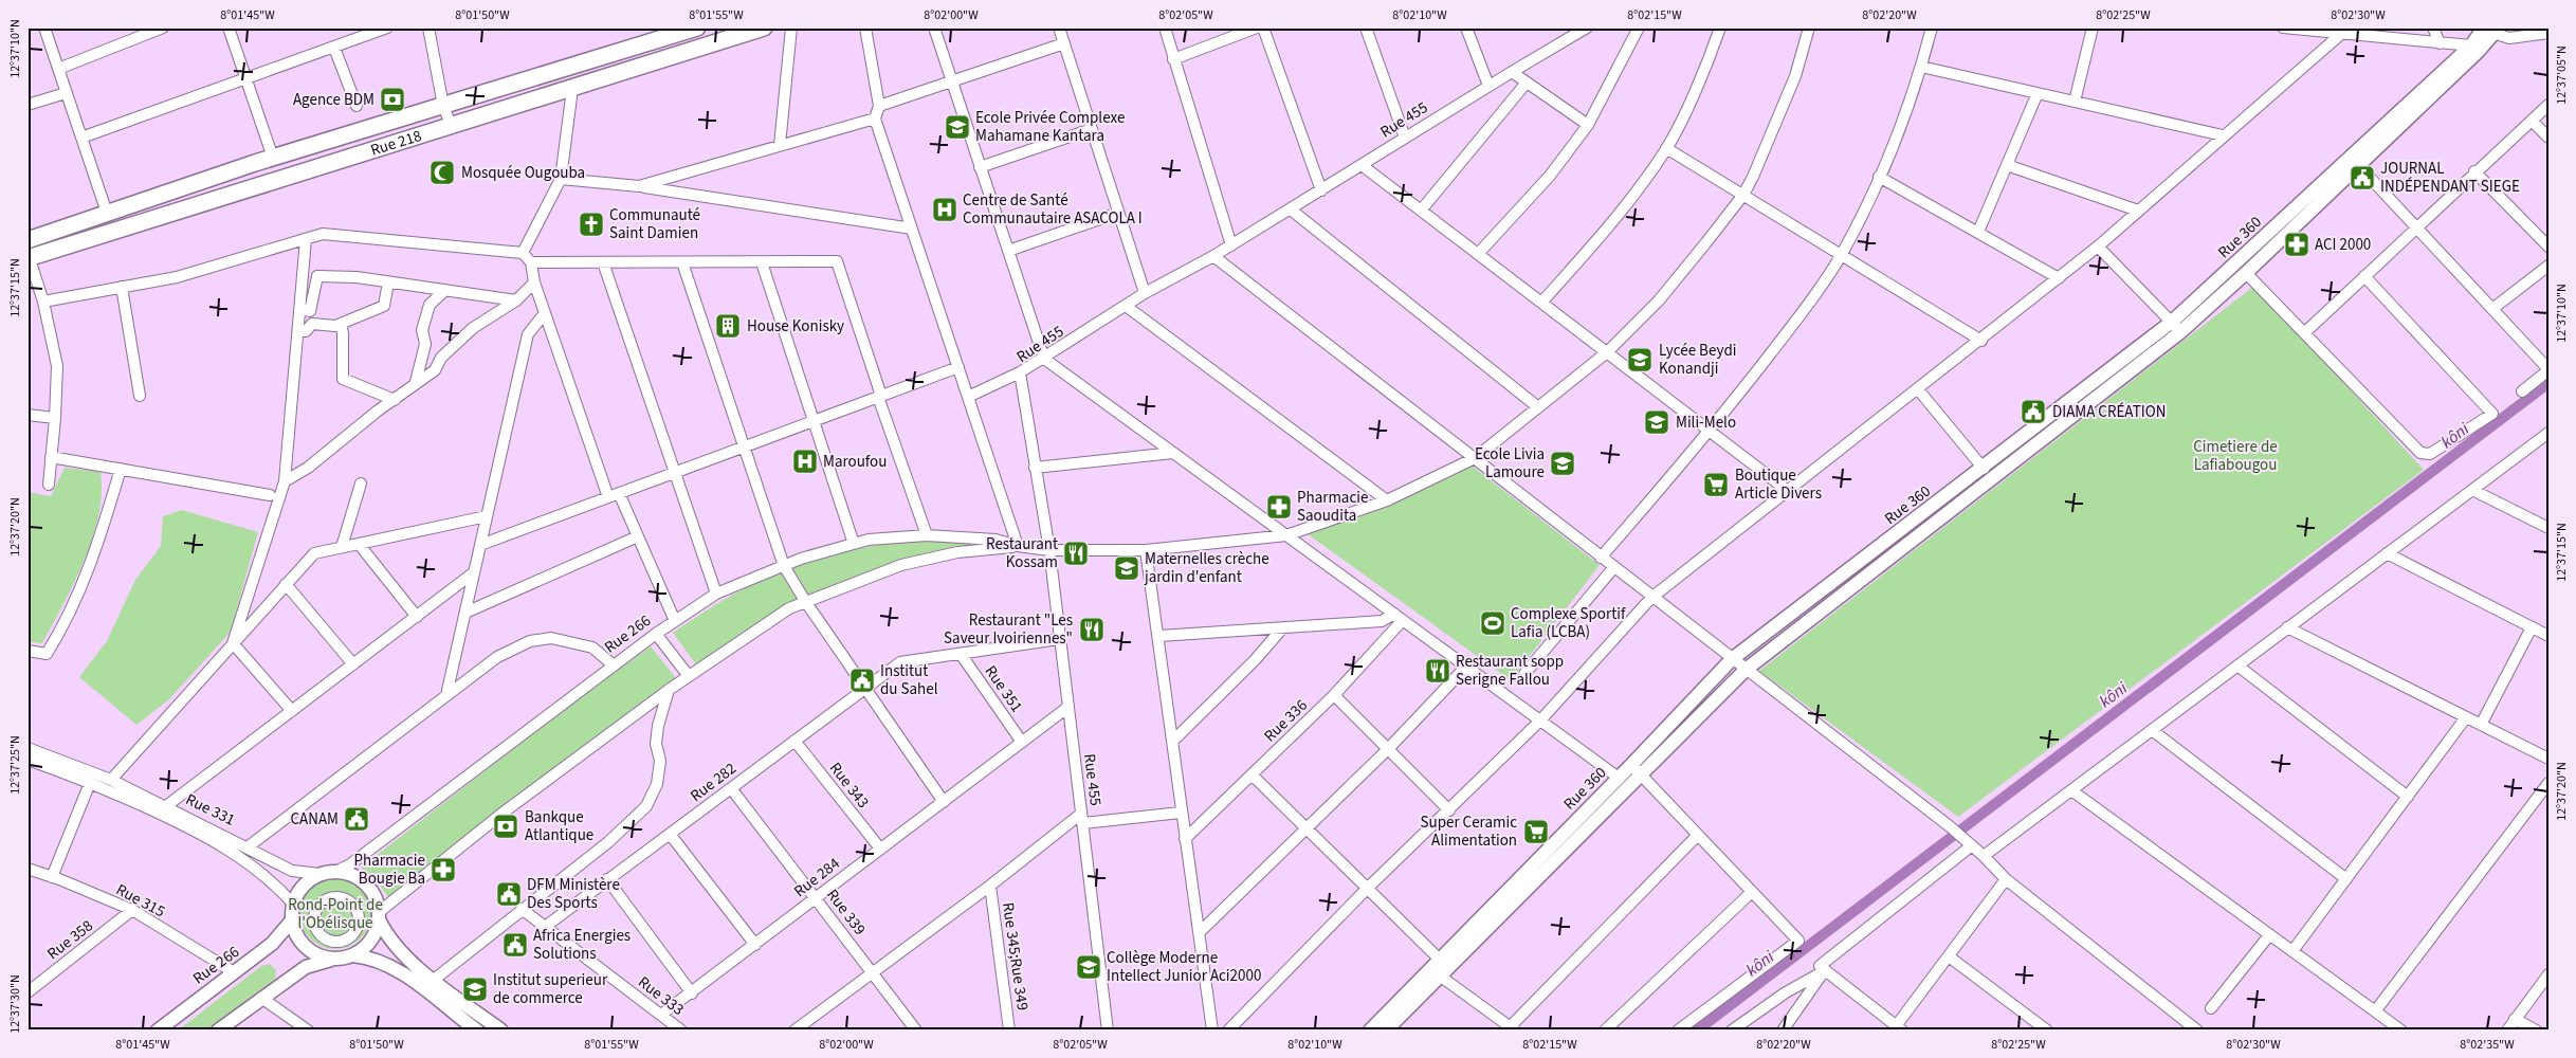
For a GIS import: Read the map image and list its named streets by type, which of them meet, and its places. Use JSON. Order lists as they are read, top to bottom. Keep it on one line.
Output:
{"streets":{"highway":["Rue 218"],"main road":["Rue 360","Rue 266"],"street":["Rue 455","Rue 351","Rue 336","Rue 282","Rue 343","Rue 331","Rue 284","Rue 315","Rue 339","Rue 358","Rue 345;Rue 349","Rue 333"]},"crossings":[["Rue 455","Rue 266"],["Rue 455","Rue 284"],["Rue 266","Rue 315"],["Rue 351","Rue 282"],["Rue 351","Rue 284"],["Rue 282","Rue 343"],["Rue 282","Rue 339"],["Rue 282","Rue 333"],["Rue 343","Rue 284"],["Rue 284","Rue 339"],["Rue 284","Rue 333"],["Rue 315","Rue 358"]],"water":["kôni"],"parks":["Cimetiere de Lafiabougou","Rond-Point de l'Obélisque"],"places":{"bank":["Agence BDM","Bankque Atlantique"],"school or university":["Ecole Privée Complexe Mahamane Kantara","Lycée Beydi Konandji","Mili-Melo","Ecole Livia Lamoure","Maternelles crèche jardin d'enfant","Collège Moderne Intellect Junior Aci2000","Institut superieur de commerce"],"mosque":["Mosquée Ougouba"],"public building":["JOURNAL INDÉPENDANT SIEGE","DIAMA CRÉATION","Institut du Sahel","CANAM","DFM Ministère Des Sports","Africa Energies Solutions"],"hospital":["Centre de Santé Communautaire ASACOLA I","Maroufou"],"church":["Communauté Saint Damien"],"pharmacy":["ACI 2000","Pharmacie Saoudita","Pharmacie Bougie Ba"],"building":["House Konisky"],"supermarket":["Boutique Article Divers","Super Ceramic Alimentation"],"restaurant":["Restaurant Kossam","Restaurant \"Les Saveur Ivoiriennes\"","Restaurant sopp Serigne Fallou"],"sports":["Complexe Sportif Lafia (LCBA)"]},"coordinates":["8°01'45\"W","8°01'50\"W","8°01'55\"W","8°02'00\"W","8°02'05\"W","8°02'10\"W","8°02'15\"W","8°02'20\"W","8°02'25\"W","8°02'30\"W","12°37'10\"N","12°37'05\"N","12°37'15\"N","12°37'20\"N","12°37'25\"N","12°37'30\"N","8°02'35\"W"]}
